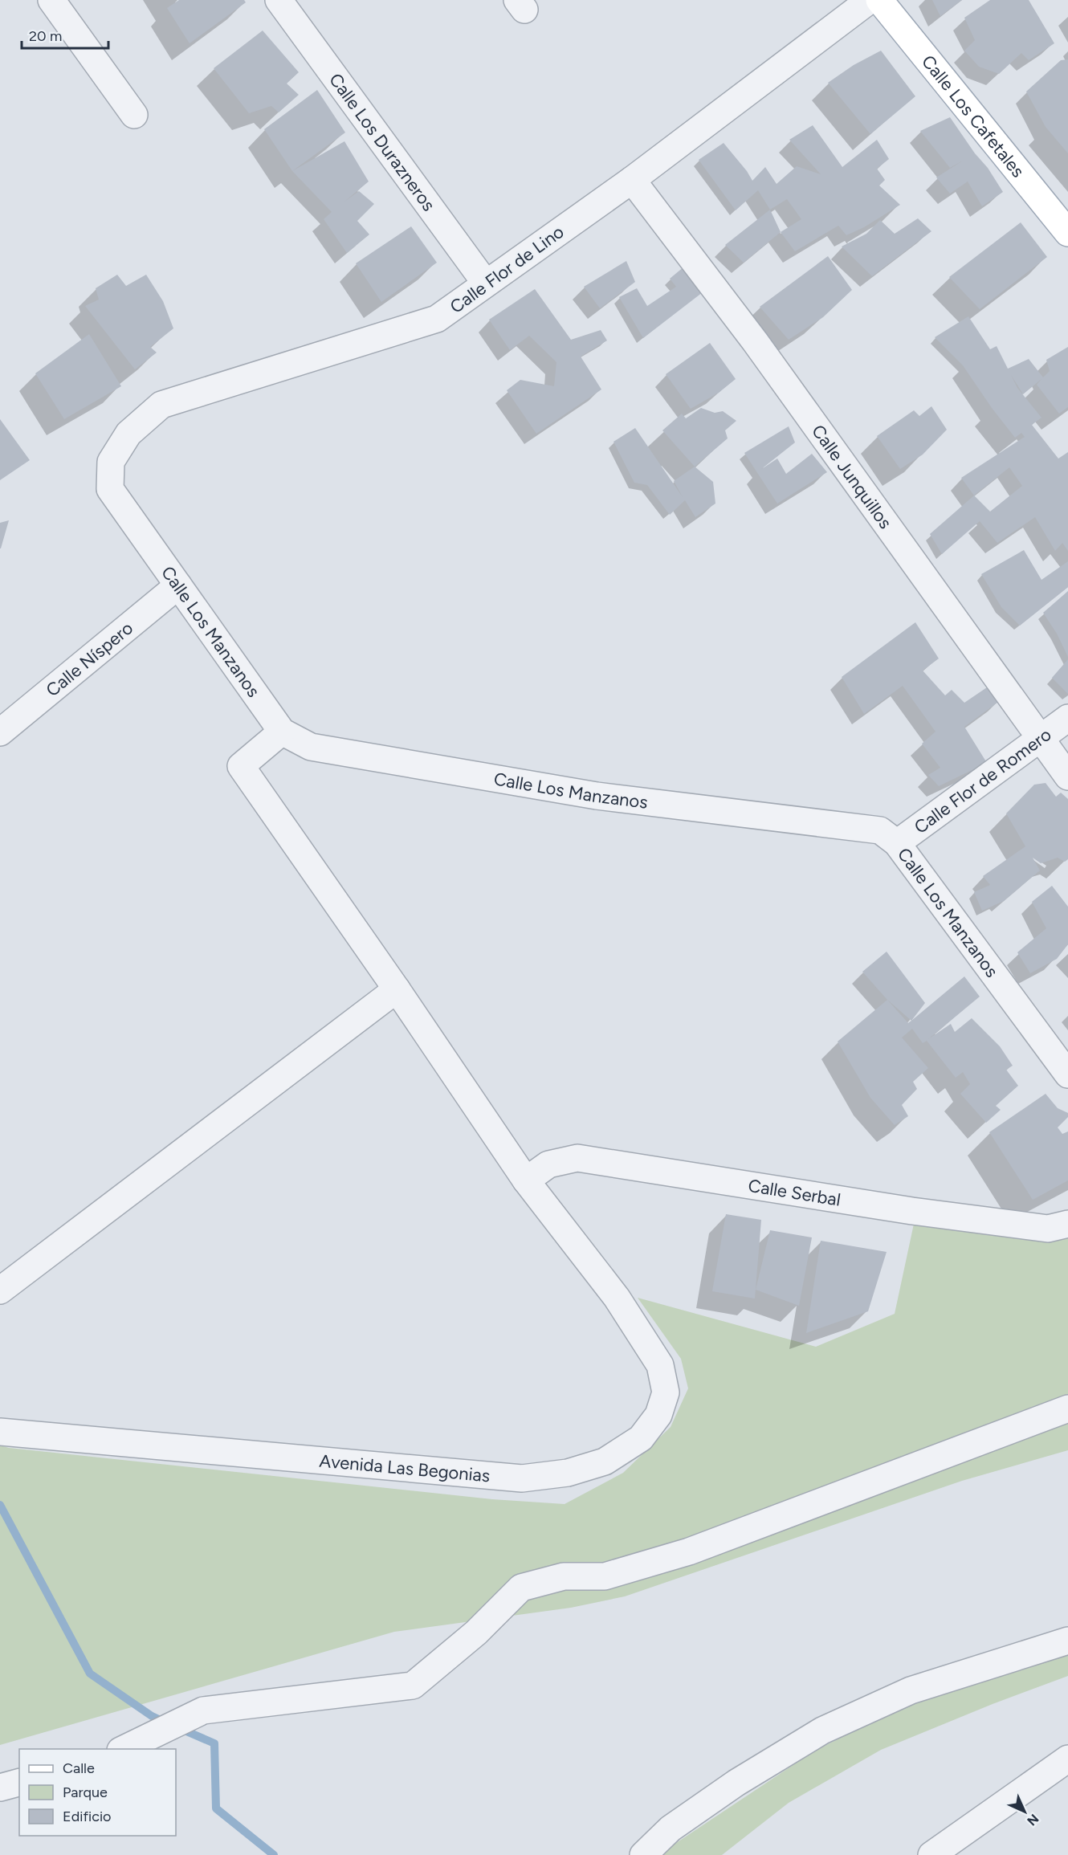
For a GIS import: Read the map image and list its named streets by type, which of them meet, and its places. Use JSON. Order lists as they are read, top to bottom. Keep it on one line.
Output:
{"streets":{"main road":["Calle Los Cafetales"],"street":["Calle Los Durazneros","Calle Flor de Lino","Calle Junquillos","Calle Los Manzanos","Calle Níspero","Calle Flor de Romero","Calle Serbal","Avenida Las Begonias"]},"crossings":[["Calle Los Durazneros","Calle Flor de Lino"],["Calle Flor de Lino","Calle Junquillos"],["Calle Flor de Lino","Calle Los Manzanos"],["Calle Junquillos","Calle Flor de Romero"],["Calle Los Manzanos","Calle Níspero"],["Calle Los Manzanos","Calle Flor de Romero"],["Calle Los Manzanos","Avenida Las Begonias"],["Calle Serbal","Avenida Las Begonias"]],"legend":["Calle","Parque","Edificio"],"scale_bar":"20 m","north":"bottom right"}
